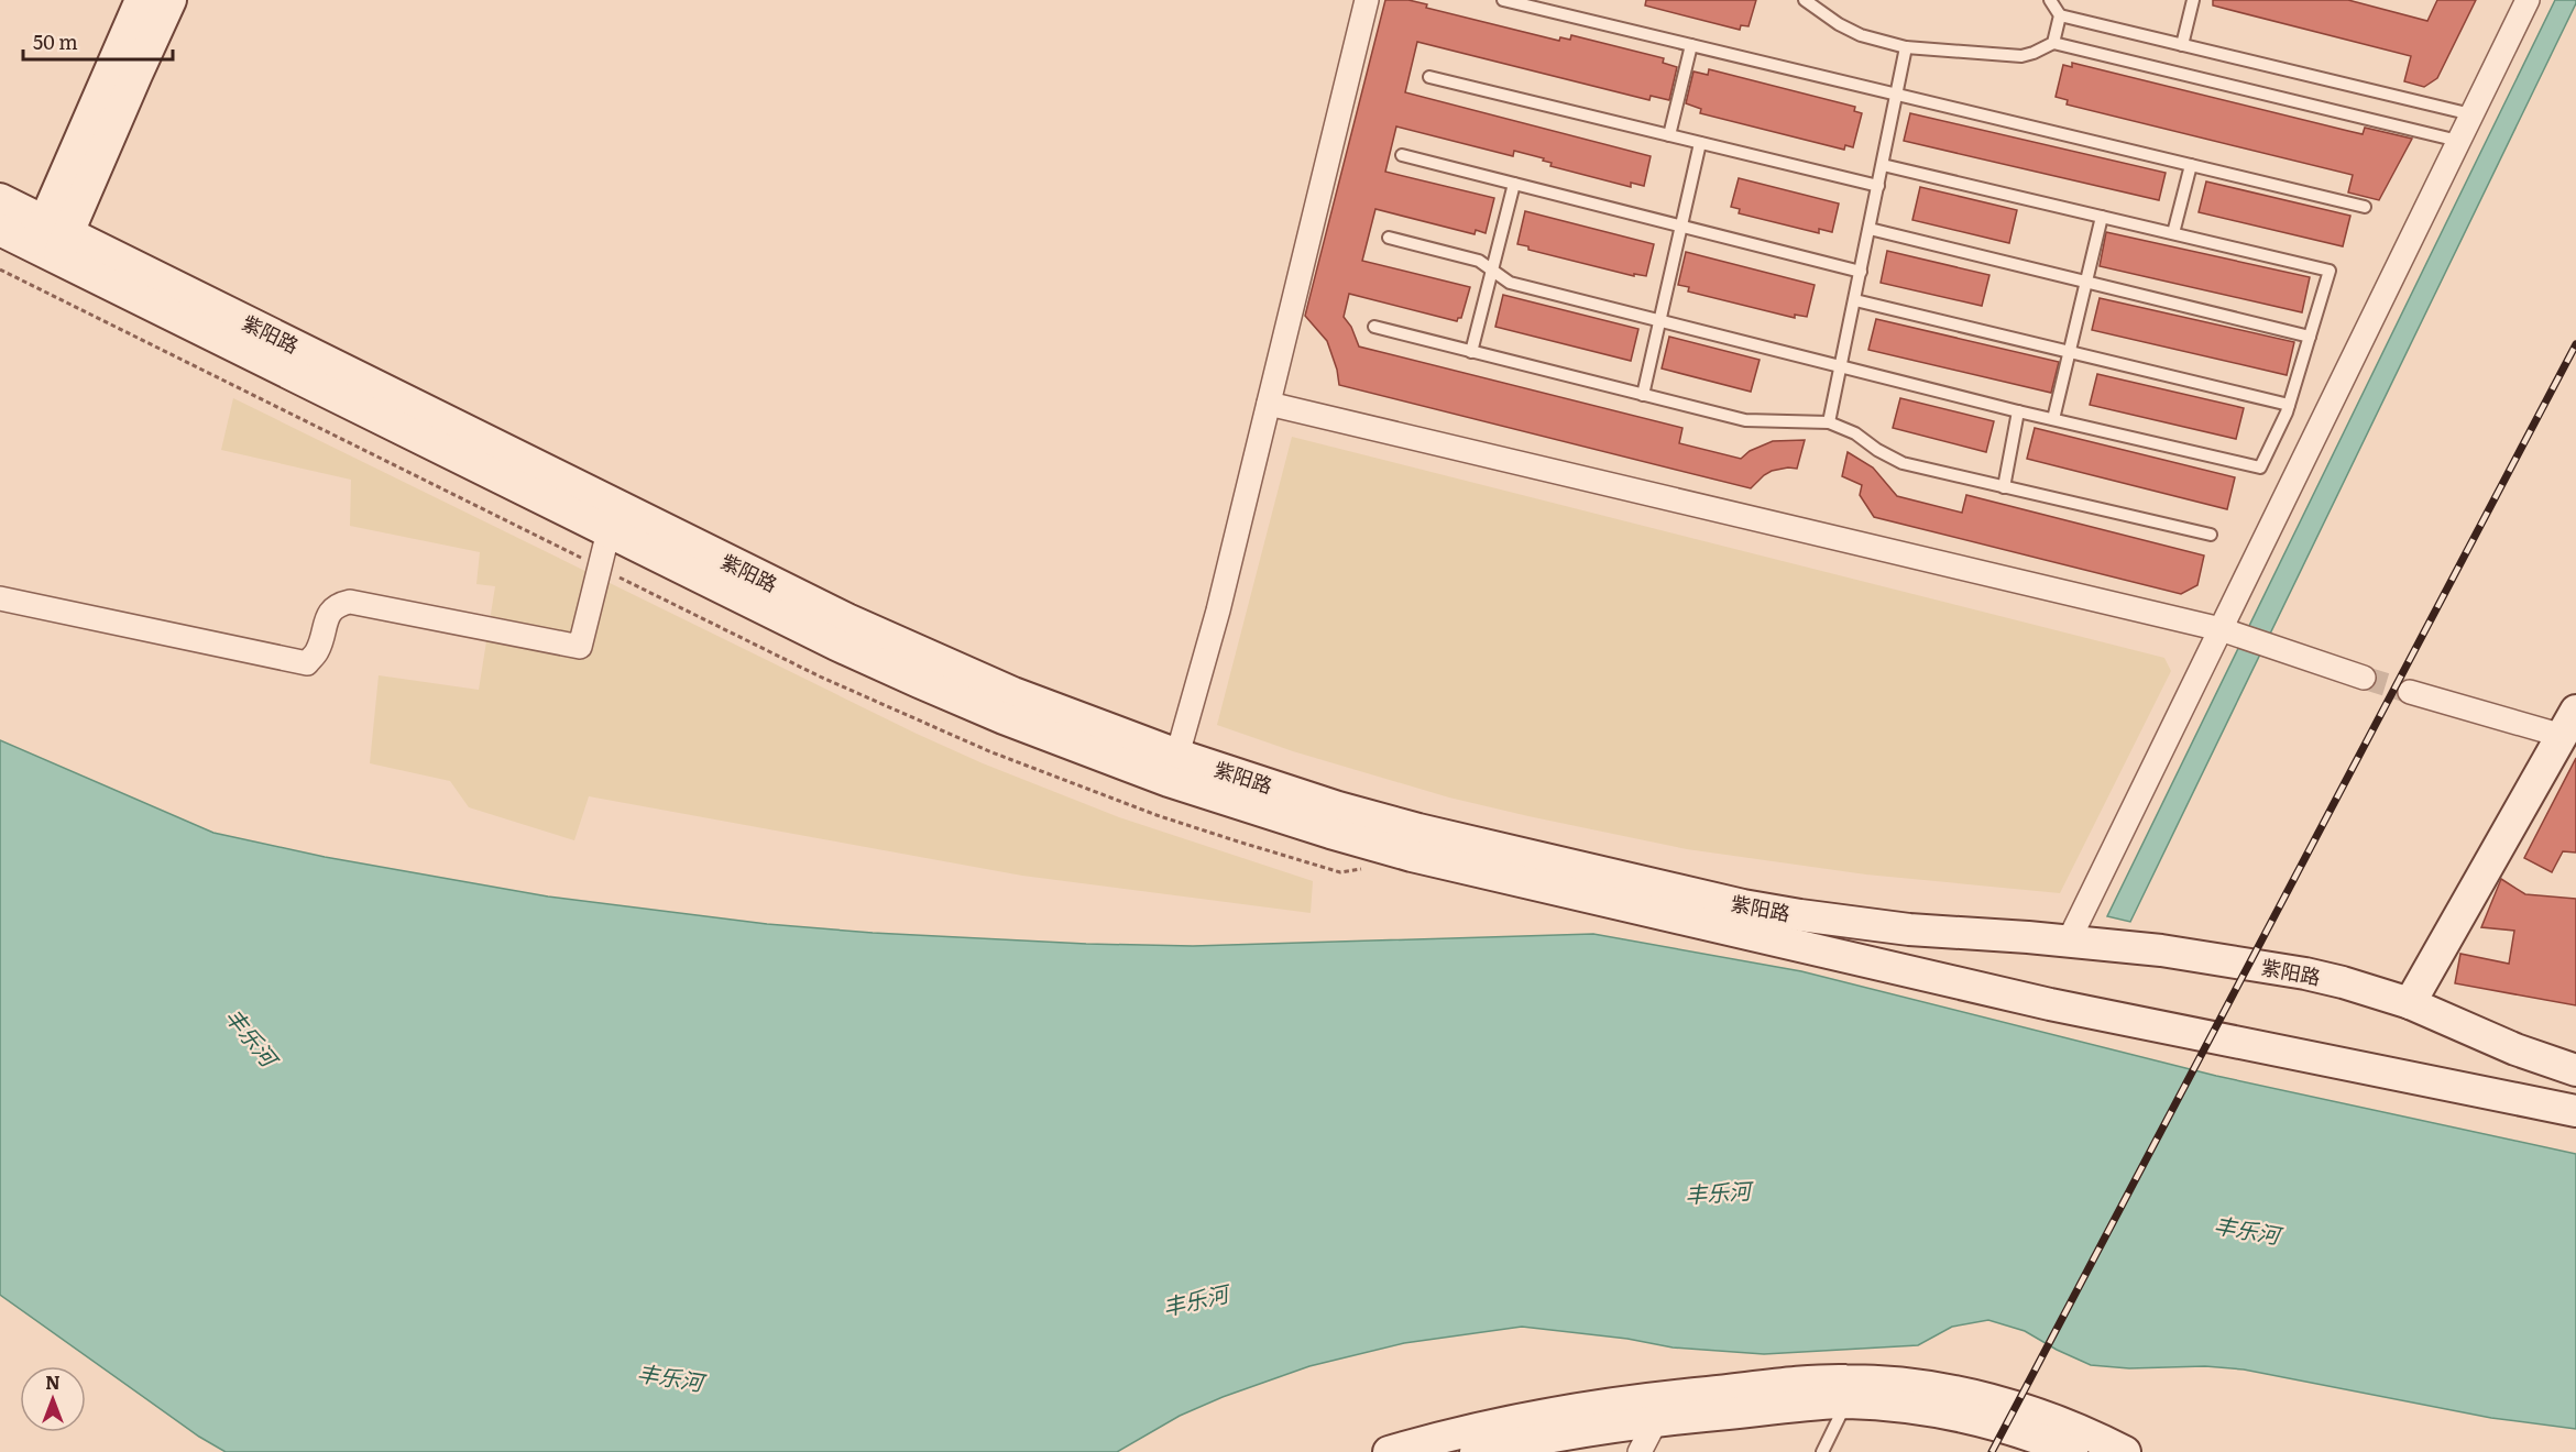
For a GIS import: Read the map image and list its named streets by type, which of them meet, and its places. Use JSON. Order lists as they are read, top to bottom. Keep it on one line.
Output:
{"streets":{"main road":["紫阳路"]},"water":["丰乐河"],"scale_bar":"50 m","north":"top"}
